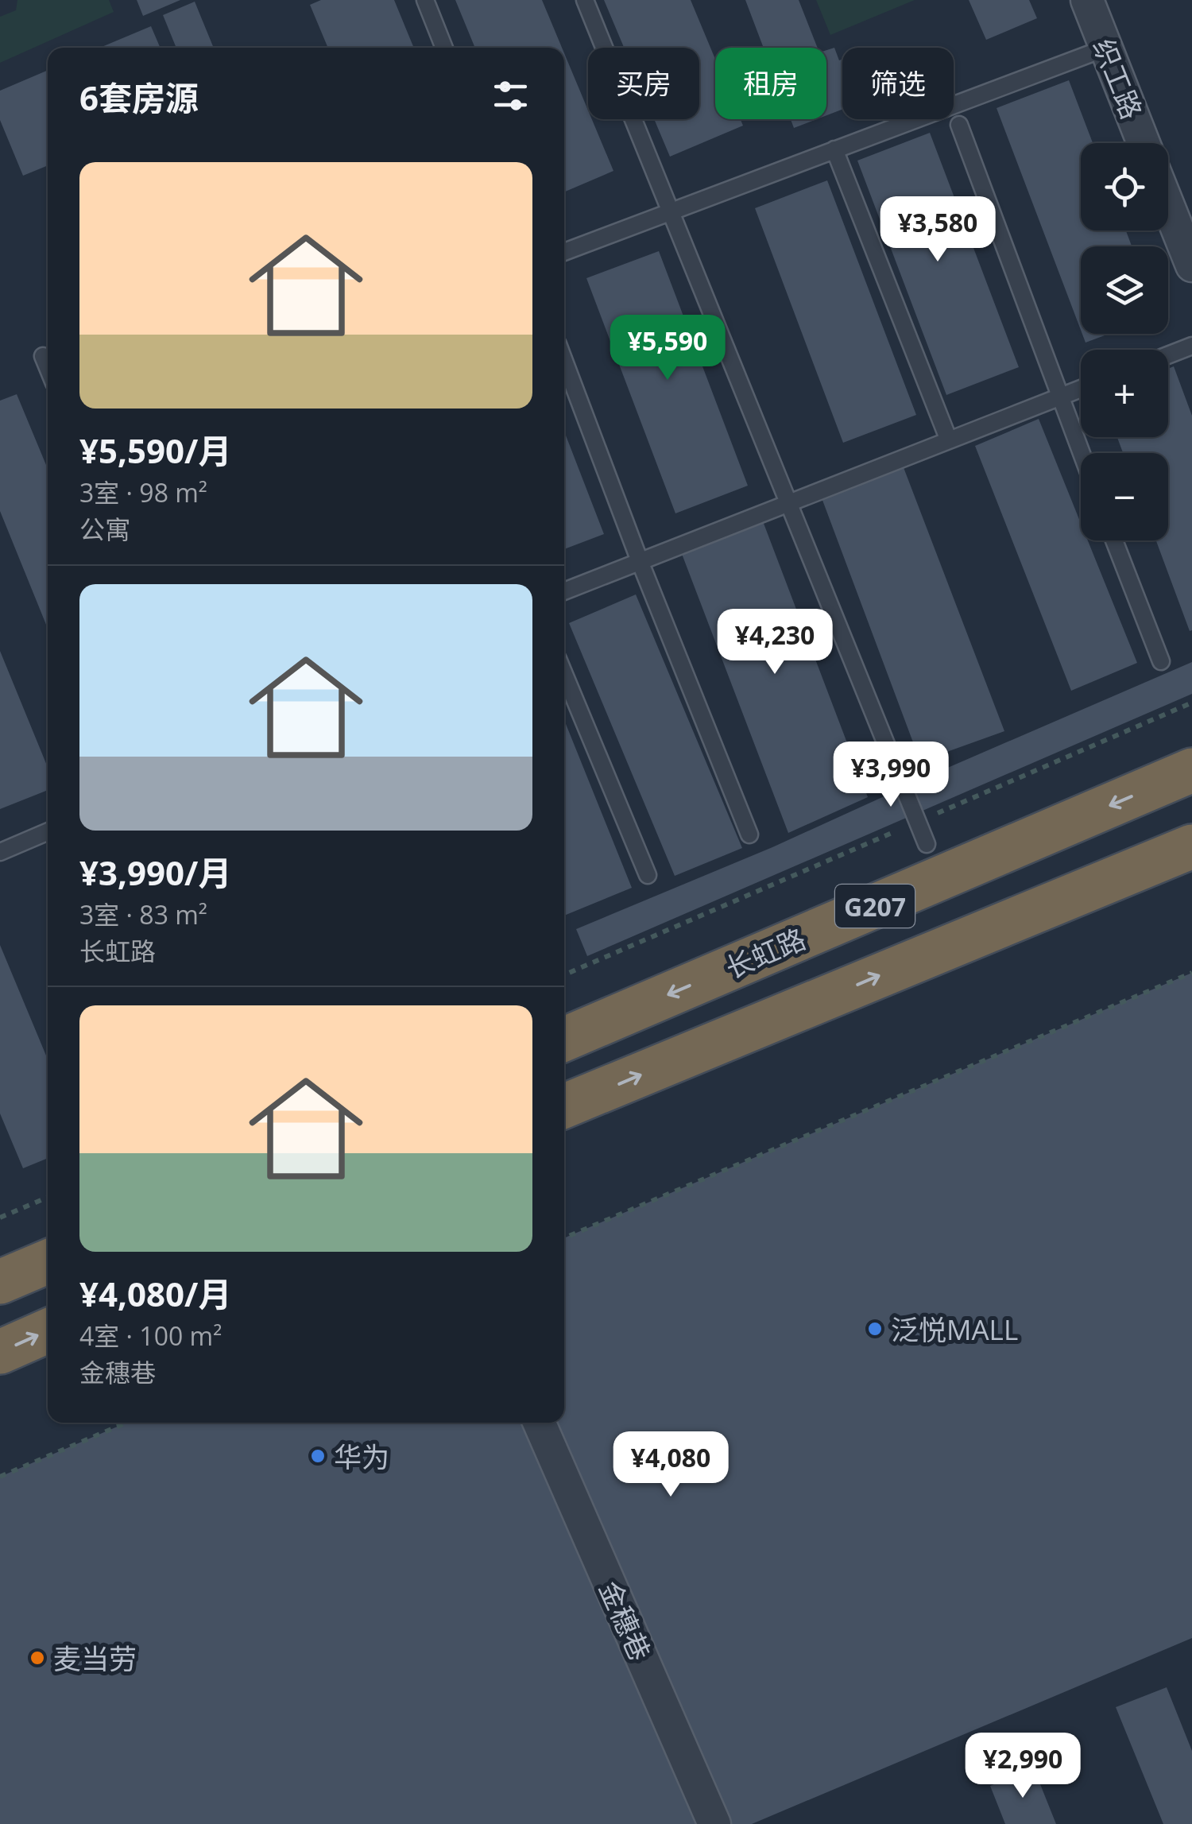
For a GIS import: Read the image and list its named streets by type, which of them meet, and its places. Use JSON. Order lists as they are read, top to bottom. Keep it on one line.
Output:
{"streets":{"highway":["G207","长虹路"],"street":["织工路","金穗巷"]},"places":["泛悦MALL","华为","麦当劳"],"page":{"chip":["买房","租房","筛选"],"heading":"6套房源","map_buttons":["+","−"],"list":[{"name":"¥5,590/月","note":"3室 · 98 m² · 公寓"},{"name":"¥3,990/月","note":"3室 · 83 m² · 长虹路"},{"name":"¥4,080/月","note":"4室 · 100 m² · 金穗巷"}],"price":["¥3,580","¥5,590","¥4,230","¥3,990","¥4,080","¥2,990"]}}
